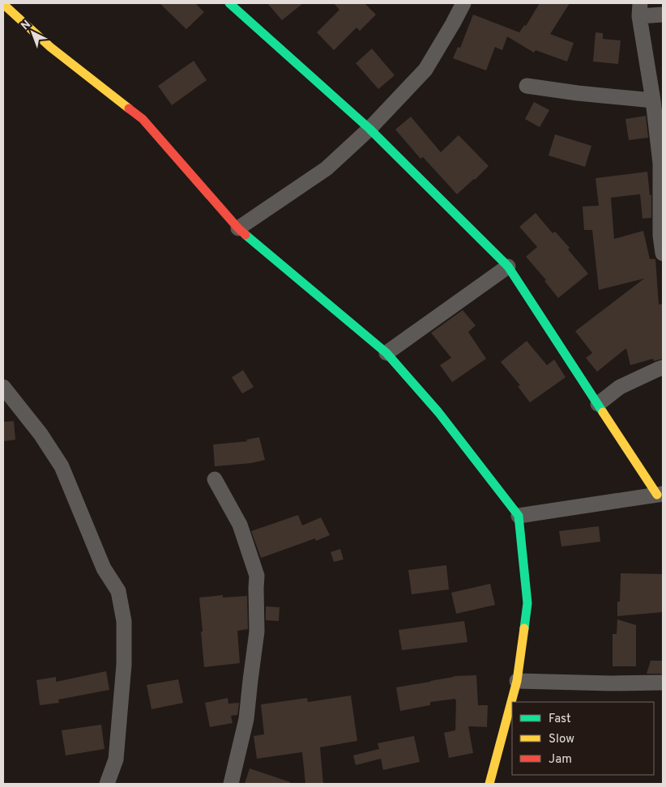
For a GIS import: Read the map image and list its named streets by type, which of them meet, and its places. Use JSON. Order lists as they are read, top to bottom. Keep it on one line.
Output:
{"legend":["Fast","Slow","Jam"],"north":"top left"}
